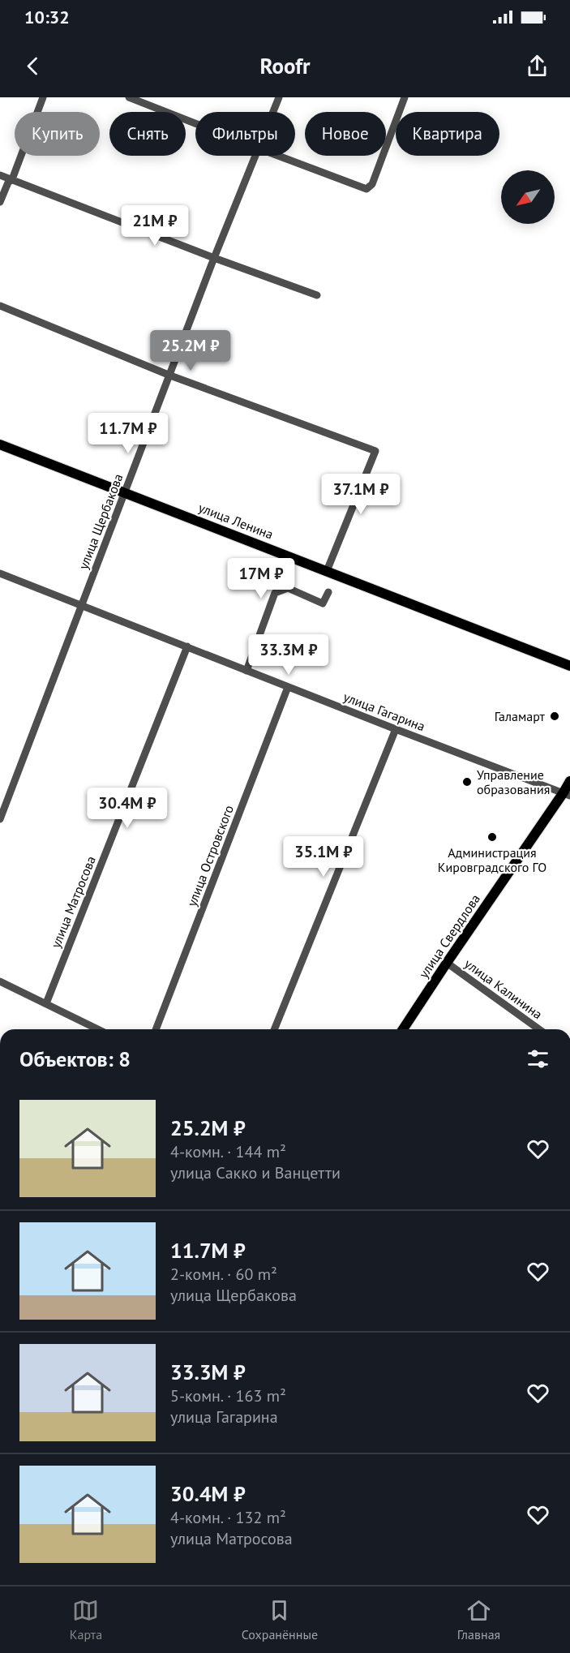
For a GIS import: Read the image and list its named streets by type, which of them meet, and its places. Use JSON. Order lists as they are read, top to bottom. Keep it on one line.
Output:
{"streets":{"main road":["улица Ленина","улица Свердлова"],"street":["улица Щербакова","улица Гагарина","улица Островского","улица Матросова","улица Калинина"]},"crossings":[["улица Ленина","улица Щербакова"],["улица Щербакова","улица Гагарина"],["улица Гагарина","улица Островского"],["улица Гагарина","улица Матросова"],["улица Гагарина","улица Свердлова"],["улица Свердлова","улица Калинина"]],"places":["Галамарт","Управление образования","Администрация Кировградского ГО"],"north":"bottom left","page":{"status":"10:32","header":"Roofr","chip":["Купить","Снять","Фильтры","Новое","Квартира"],"price":["21M ₽","25.2M ₽","11.7M ₽","37.1M ₽","17M ₽","33.3M ₽","30.4M ₽","35.1M ₽"],"heading":"Объектов: 8","list":[{"name":"25.2M ₽","note":"4-комн. · 144 m² · улица Сакко и Ванцетти"},{"name":"11.7M ₽","note":"2-комн. · 60 m² · улица Щербакова"},{"name":"33.3M ₽","note":"5-комн. · 163 m² · улица Гагарина"},{"name":"30.4M ₽","note":"4-комн. · 132 m² · улица Матросова"}],"tabs":["Карта","Сохранённые","Главная"]}}
